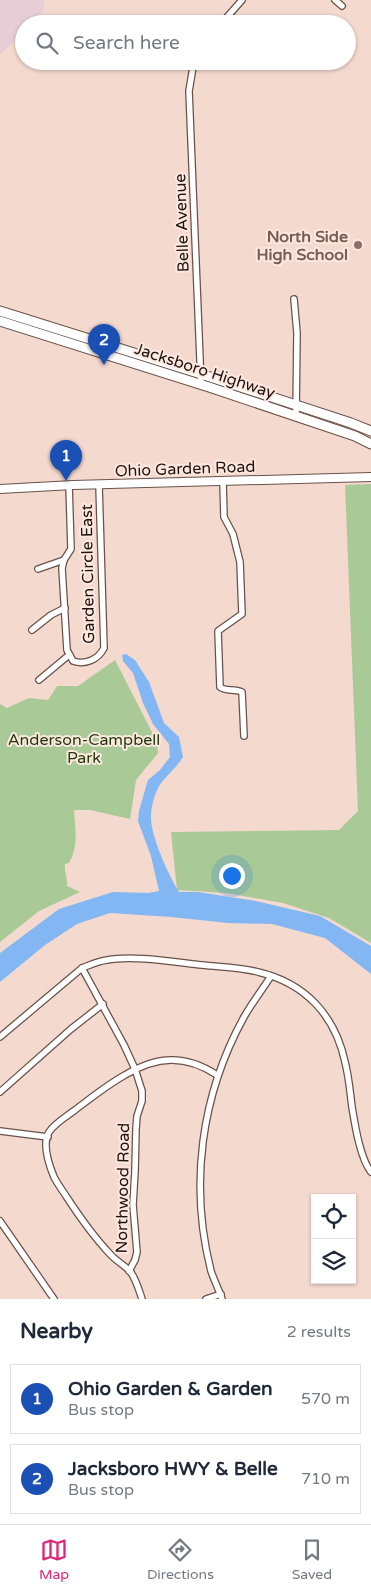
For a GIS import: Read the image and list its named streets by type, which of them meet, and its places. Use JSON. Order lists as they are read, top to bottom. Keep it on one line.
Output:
{"streets":{"main road":["Jacksboro Highway"],"street":["Belle Avenue","Ohio Garden Road","Garden Circle East","Northwood Road"]},"crossings":[["Belle Avenue","Jacksboro Highway"],["Ohio Garden Road","Garden Circle East"]],"parks":["Anderson-Campbell Park"],"places":["North Side High School"],"page":{"search":"Search here","pins":["2","1"],"heading":["Nearby","2 results"],"list":[{"mark":"1","name":"Ohio Garden & Garden","note":"Bus stop","value":"570 m"},{"mark":"2","name":"Jacksboro HWY & Belle","note":"Bus stop","value":"710 m"}],"nav":["Map","Directions","Saved"]}}
